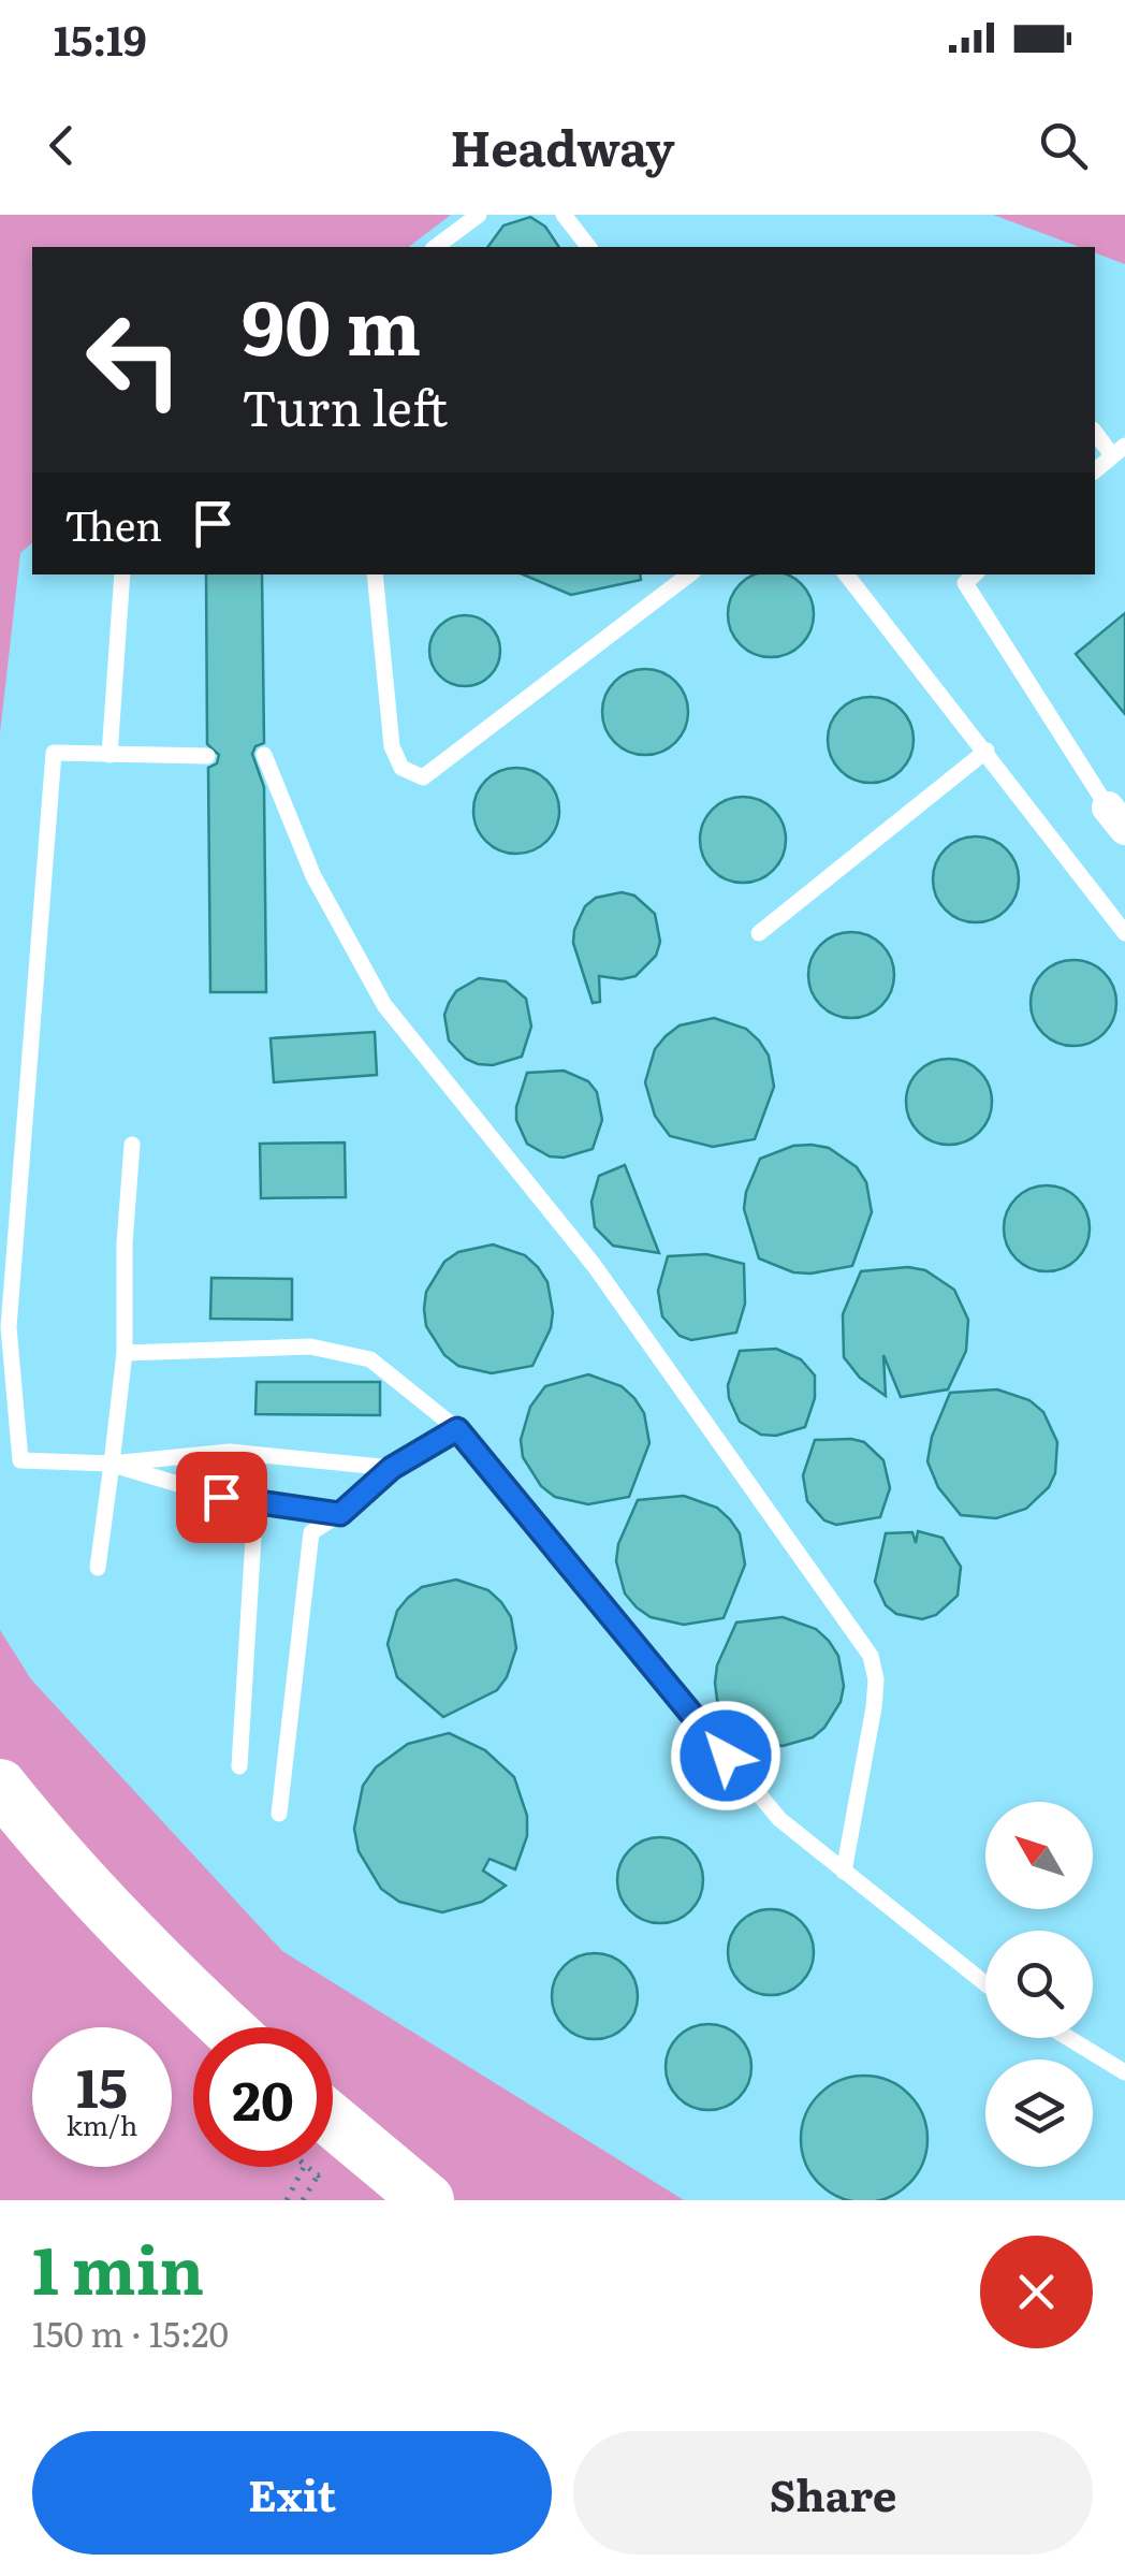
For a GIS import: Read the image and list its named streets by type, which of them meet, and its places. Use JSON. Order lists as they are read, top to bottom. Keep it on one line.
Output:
{"north":"top left","page":{"status":"15:19","header":"Headway","turn":["90 m","Turn left"],"then":"Then","speed":"15 km/h","limit":"20","heading":["1 min","150 m · 15:20"],"buttons":["Exit","Share"]}}
